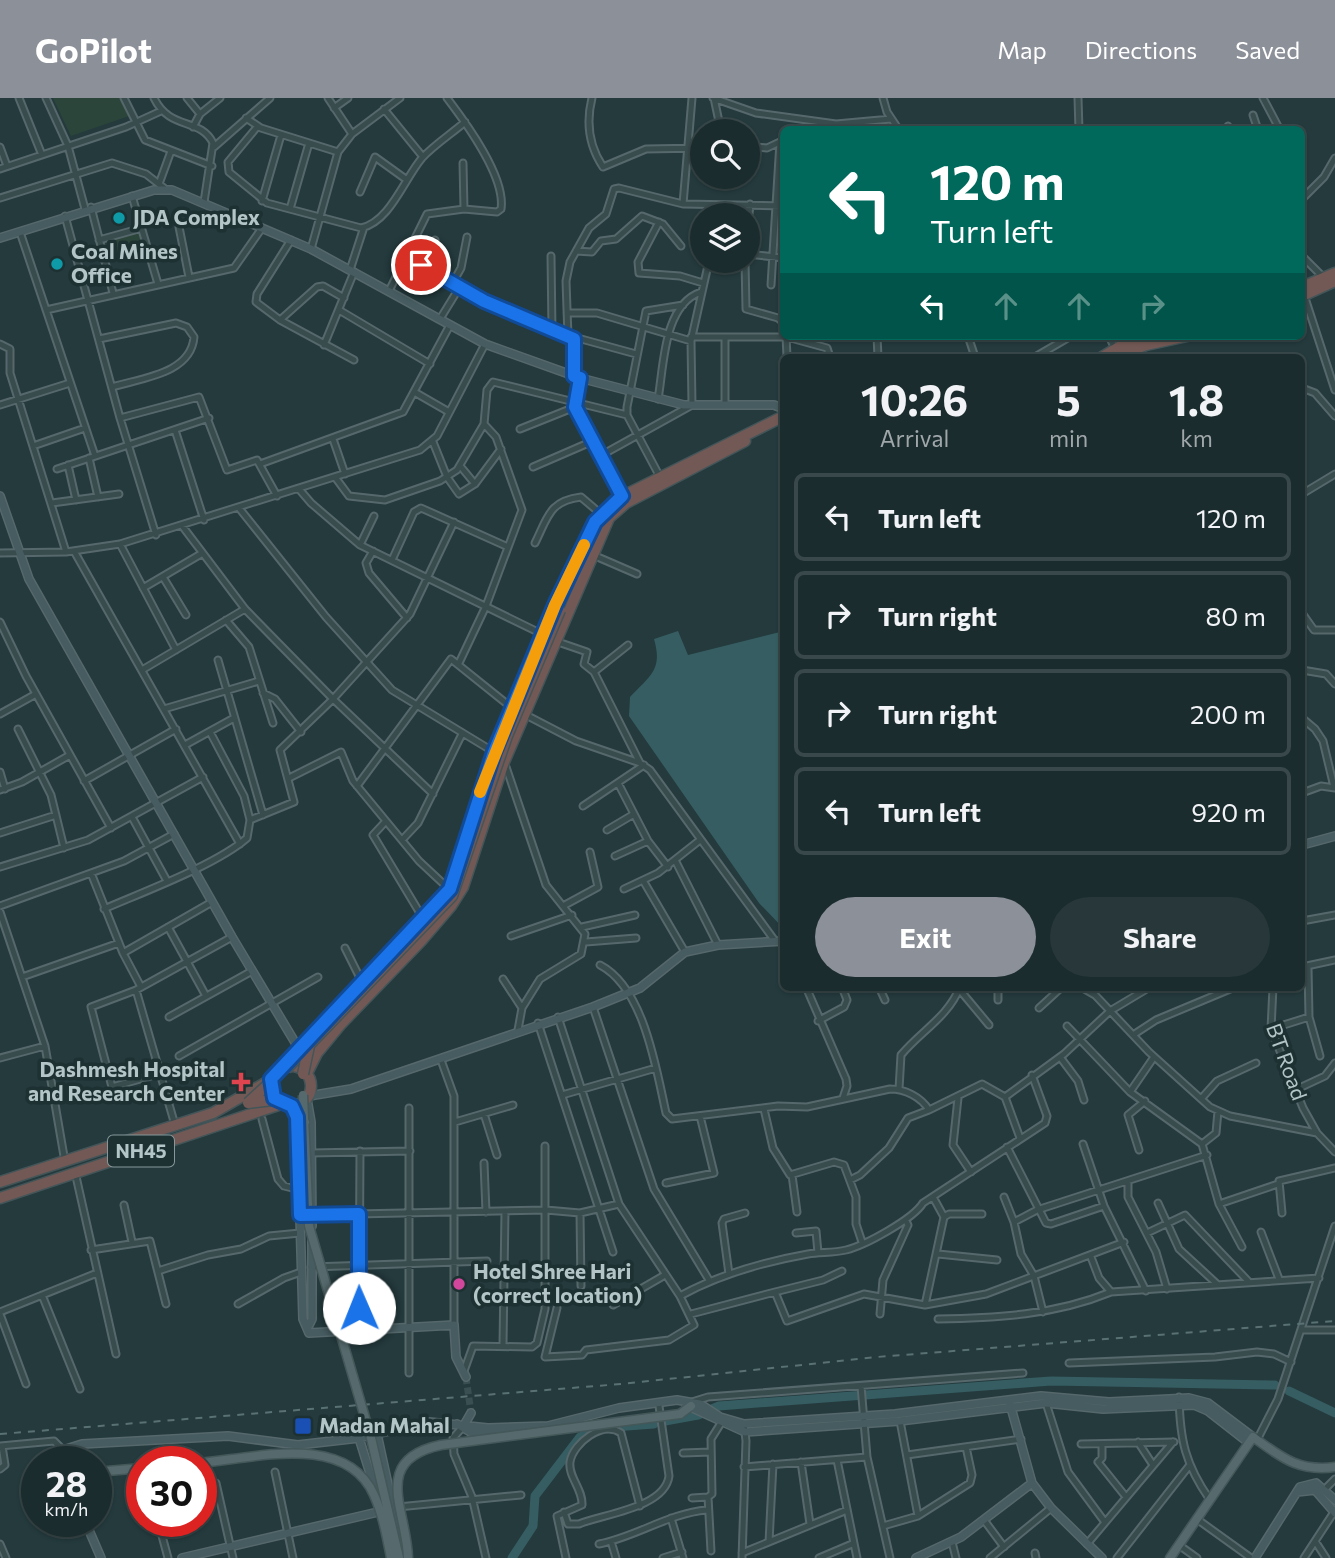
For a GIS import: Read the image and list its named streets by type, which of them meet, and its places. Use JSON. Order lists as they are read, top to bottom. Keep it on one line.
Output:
{"streets":{"highway":["NH45"],"street":["BT Road"]},"places":{"other":["JDA Complex","Coal Mines Office","Hotel Shree Hari (correct location)"],"health":["Dashmesh Hospital and Research Center"],"transit":["Madan Mahal"]},"page":{"header":"GoPilot","nav":["Map","Directions","Saved"],"turn":["120 m","Turn left"],"eta":["10:26","Arrival","5","min","1.8","km"],"list":[{"name":"Turn left","value":"120 m"},{"name":"Turn right","value":"80 m"},{"name":"Turn right","value":"200 m"},{"name":"Turn left","value":"920 m"}],"buttons":["Exit","Share"],"speed":"28 km/h","limit":"30"}}
